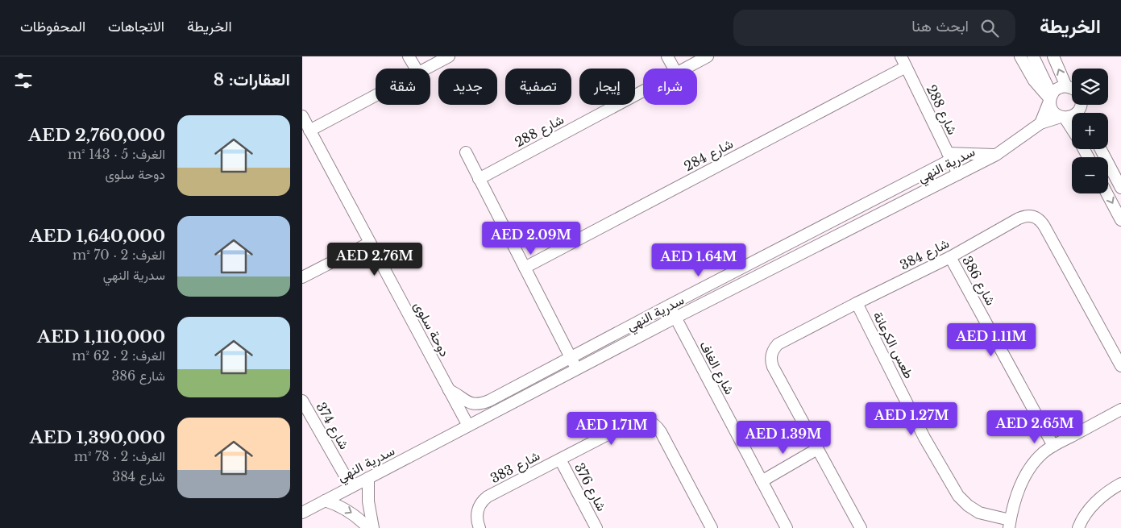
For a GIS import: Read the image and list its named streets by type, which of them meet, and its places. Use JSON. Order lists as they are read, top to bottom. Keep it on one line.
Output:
{"streets":{"street":["شارع 288","شارع 284","سدرية النهي","شارع 384","شارع 386","دوحة سلوى","طعس الكرعانة","شارع الغاف","شارع 374","شارع 383","شارع 376"]},"crossings":[["شارع 288","شارع 284"],["شارع 288","سدرية النهي"],["سدرية النهي","دوحة سلوى"],["سدرية النهي","شارع الغاف"],["سدرية النهي","شارع 374"],["شارع 384","شارع 386"],["شارع 384","طعس الكرعانة"],["شارع 383","شارع 376"]],"page":{"header":"الخريطة","search":"ابحث هنا","nav":["الخريطة","الاتجاهات","المحفوظات"],"heading":"العقارات: 8","map_buttons":["+","−"],"chip":["شراء","إيجار","تصفية","جديد","شقة"],"list":[{"name":"AED 2,760,000","note":"الغرف: 5 · 143 m² · دوحة سلوى"},{"name":"AED 1,640,000","note":"الغرف: 2 · 70 m² · سدرية النهي"},{"name":"AED 1,110,000","note":"الغرف: 2 · 62 m² · شارع 386"},{"name":"AED 1,390,000","note":"الغرف: 2 · 78 m² · شارع 384"}],"price":["AED 2.09M","AED 2.76M","AED 1.64M","AED 1.11M","AED 1.27M","AED 2.65M","AED 1.71M","AED 1.39M"]}}
